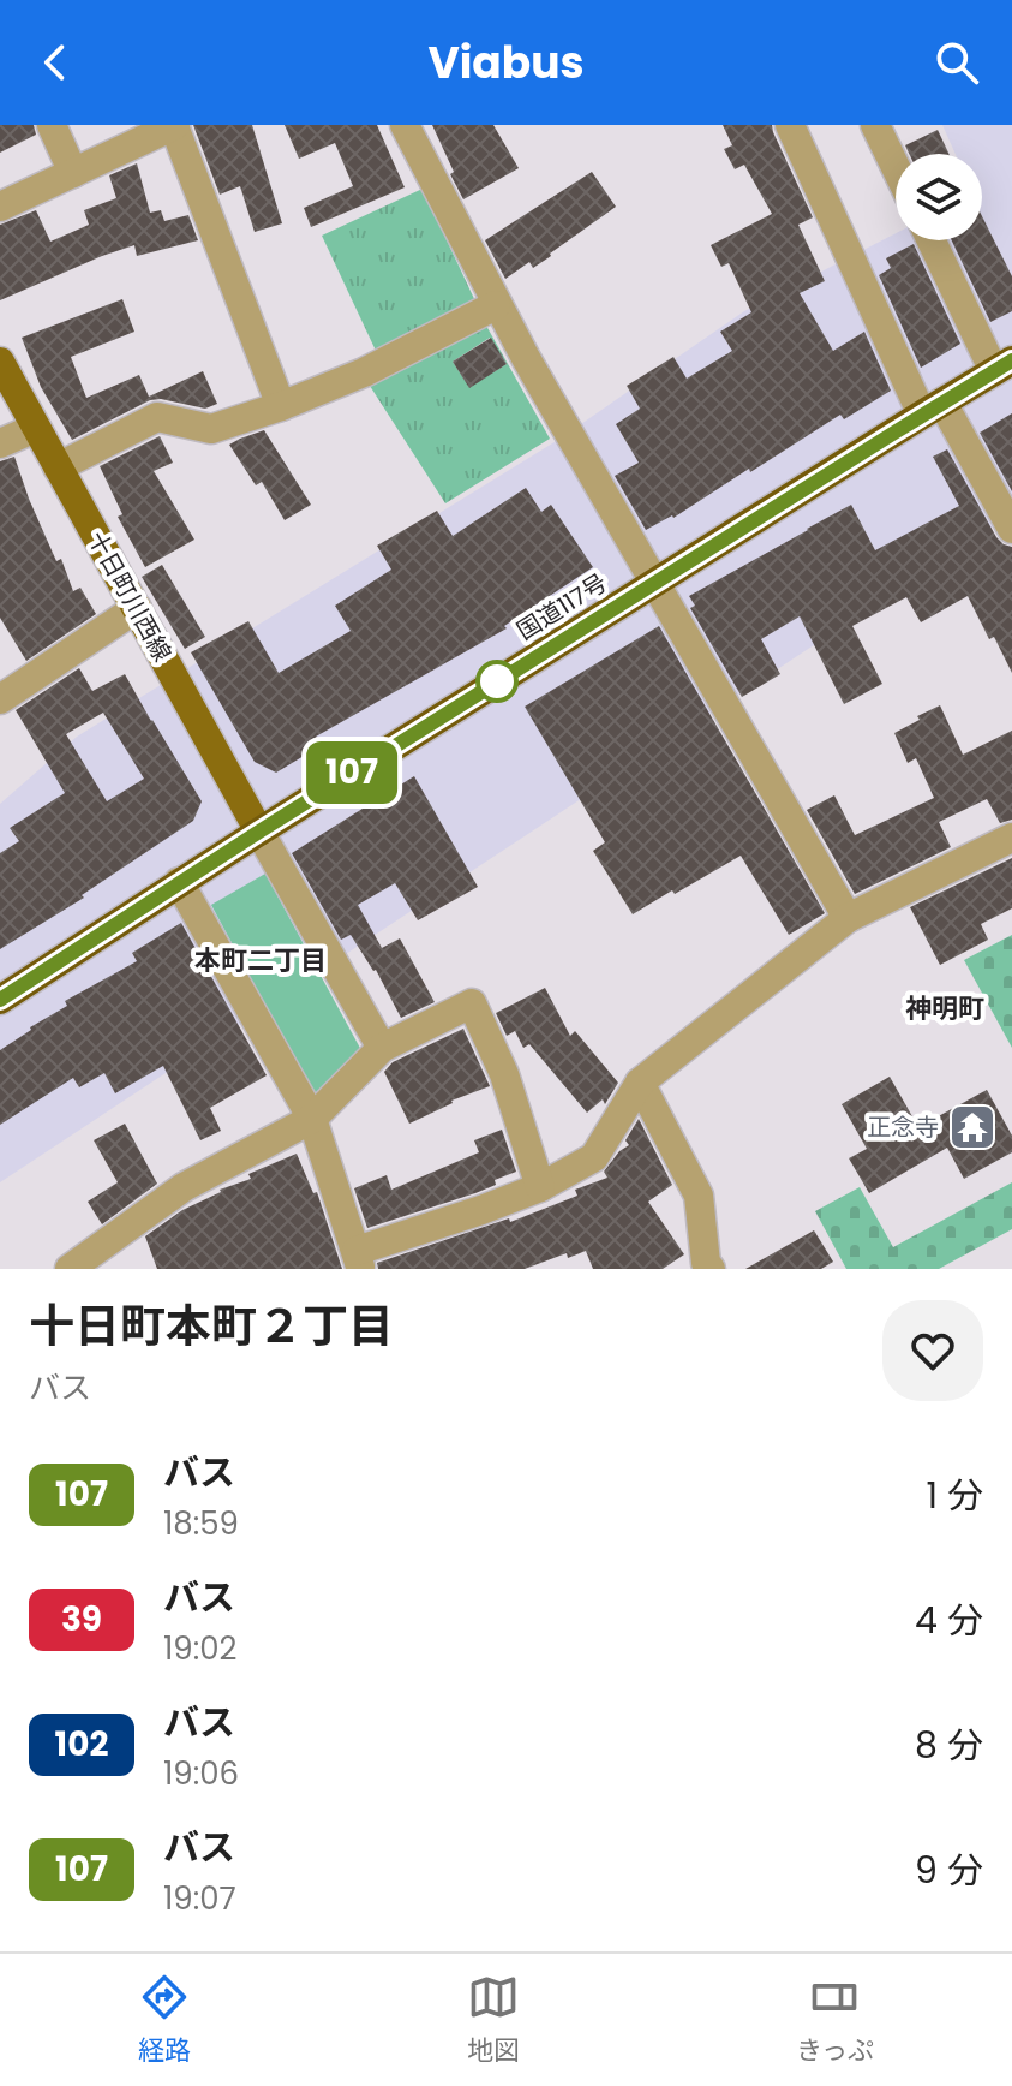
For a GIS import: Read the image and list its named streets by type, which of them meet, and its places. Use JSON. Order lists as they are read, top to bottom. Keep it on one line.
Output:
{"streets":{"highway":["国道117号"],"main road":["十日町川西線"]},"crossings":[["十日町川西線","国道117号"]],"districts":["本町二丁目","神明町"],"places":{"temple":["正念寺"]},"lines":["bus line 107"],"page":{"header":"Viabus","on_map":"107","heading":["十日町本町２丁目","バス"],"list":[{"mark":"107","name":"バス","note":"18:59","value":"1 分"},{"mark":"39","name":"バス","note":"19:02","value":"4 分"},{"mark":"102","name":"バス","note":"19:06","value":"8 分"},{"mark":"107","name":"バス","note":"19:07","value":"9 分"}],"tabs":["経路","地図","きっぷ"]}}
